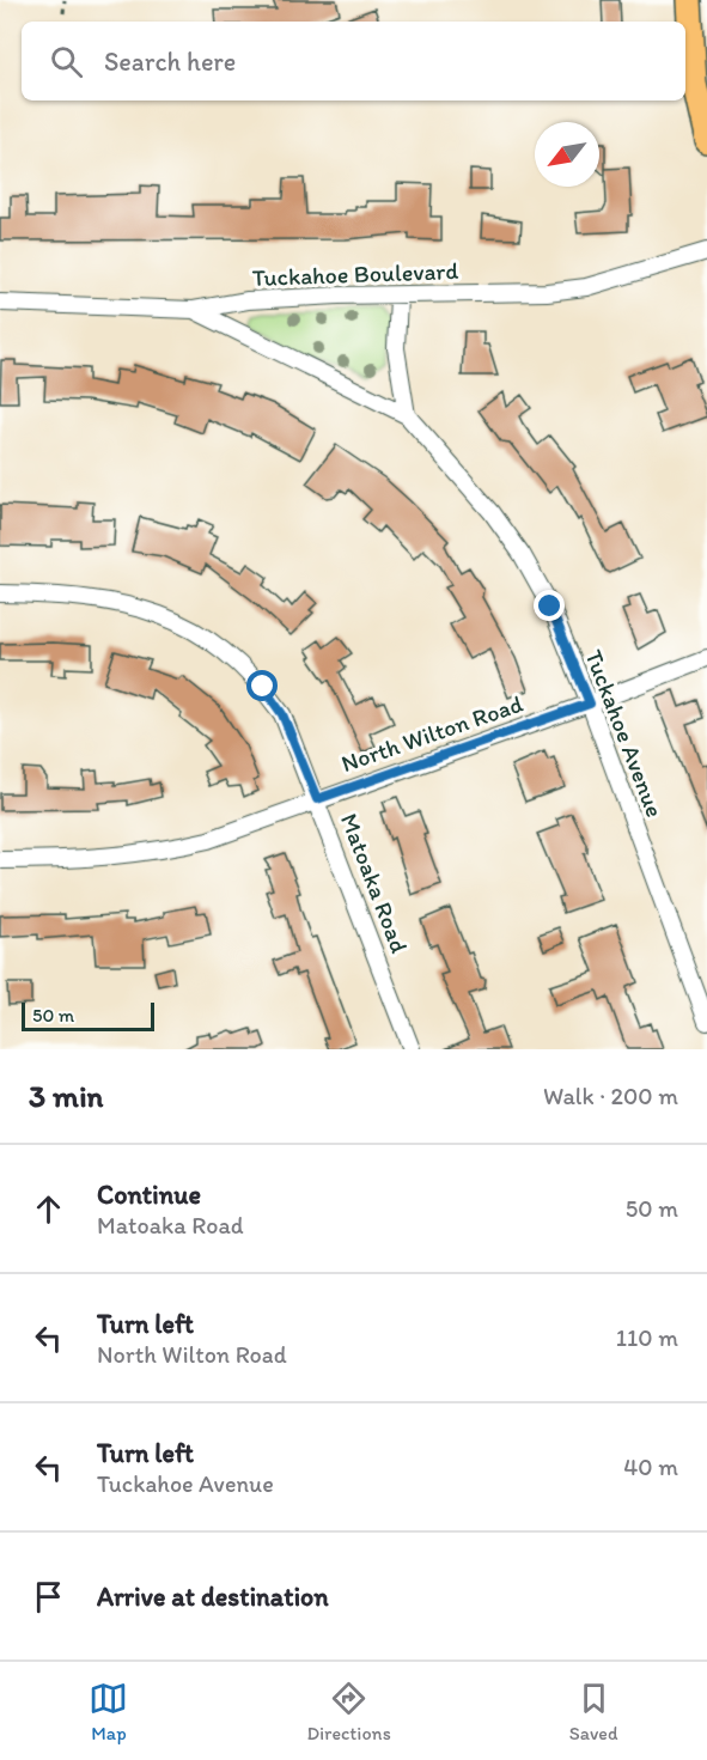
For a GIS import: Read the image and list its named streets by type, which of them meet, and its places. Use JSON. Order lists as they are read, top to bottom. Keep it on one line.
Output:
{"streets":{"street":["Tuckahoe Boulevard","North Wilton Road","Tuckahoe Avenue","Matoaka Road"]},"crossings":[["Tuckahoe Boulevard","Tuckahoe Avenue"],["North Wilton Road","Tuckahoe Avenue"],["North Wilton Road","Matoaka Road"]],"scale_bar":"50 m","north":"bottom left","page":{"search":"Search here","scale":"50 m","heading":["3 min","Walk · 200 m"],"list":[["Continue","Matoaka Road","50 m"],["Turn left","North Wilton Road","110 m"],["Turn left","Tuckahoe Avenue","40 m"],"Arrive at destination"],"nav":["Map","Directions","Saved"]}}
